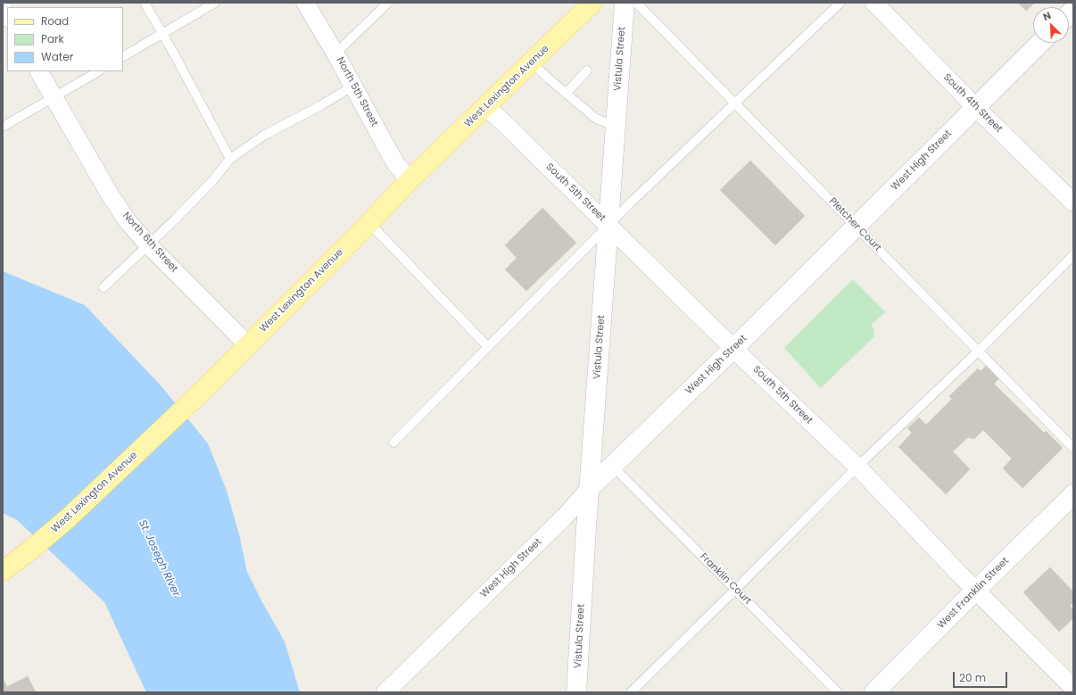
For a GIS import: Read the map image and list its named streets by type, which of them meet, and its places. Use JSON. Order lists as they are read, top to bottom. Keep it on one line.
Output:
{"streets":{"main road":["West Lexington Avenue"],"street":["Vistula Street","North 5th Street","South 4th Street","West High Street","South 5th Street","North 6th Street","West Franklin Street"],"lane":["Pletcher Court","Franklin Court"]},"crossings":[["Vistula Street","West High Street"],["Vistula Street","South 5th Street"],["West Lexington Avenue","North 5th Street"],["West Lexington Avenue","South 5th Street"],["West Lexington Avenue","North 6th Street"],["South 4th Street","West High Street"],["West High Street","South 5th Street"],["West High Street","Pletcher Court"],["West High Street","Franklin Court"],["South 5th Street","West Franklin Street"]],"water":["St. Joseph River"],"legend":["Road","Park","Water"],"scale_bar":"20 m","north":"top left"}
